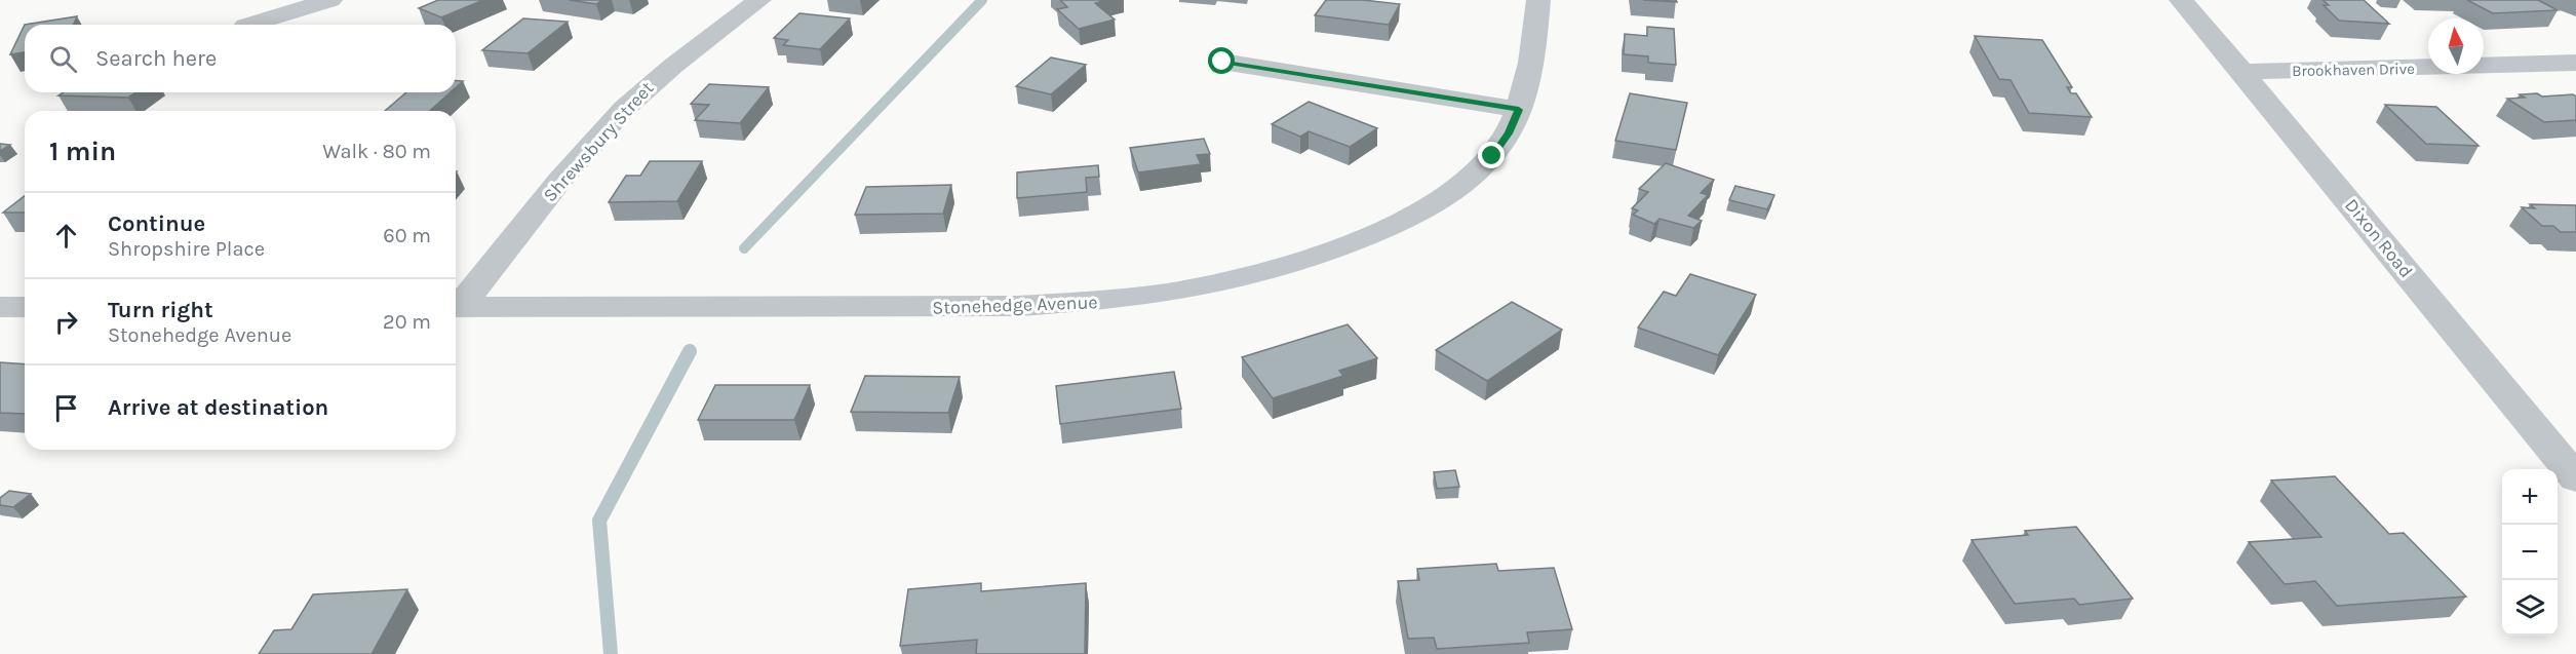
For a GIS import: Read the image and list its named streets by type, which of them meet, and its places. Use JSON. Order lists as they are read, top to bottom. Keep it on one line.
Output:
{"streets":{"street":["Brookhaven Drive","Shrewsbury Street","Dixon Road","Stonehedge Avenue"]},"crossings":[["Brookhaven Drive","Dixon Road"]],"north":"top","page":{"search":"Search here","heading":["1 min","Walk · 80 m"],"list":[["Continue","Shropshire Place","60 m"],["Turn right","Stonehedge Avenue","20 m"],"Arrive at destination"],"map_buttons":["+","−"]}}
